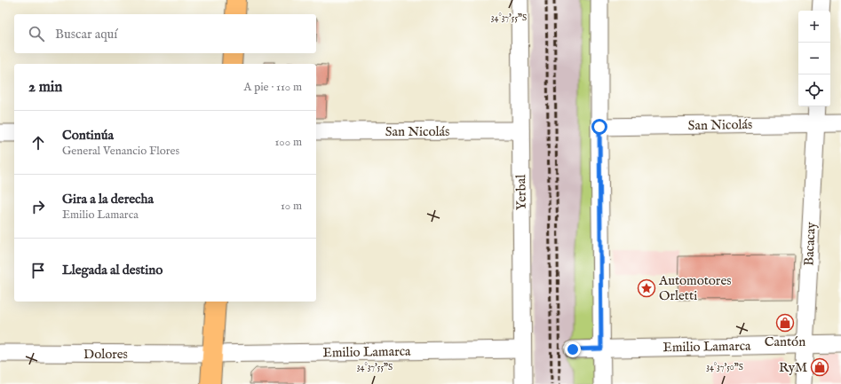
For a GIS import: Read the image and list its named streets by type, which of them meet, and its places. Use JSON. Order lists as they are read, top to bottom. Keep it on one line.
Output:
{"streets":{"street":["San Nicolás","Yerbal","Bacacay","Emilio Lamarca","Dolores"]},"crossings":[["San Nicolás","Yerbal"],["San Nicolás","Bacacay"],["Yerbal","Emilio Lamarca"],["Bacacay","Emilio Lamarca"],["Emilio Lamarca","Dolores"]],"places":{"place":["Automotores Orletti"],"shop":["Cantón","RyM"]},"page":{"map_buttons":["+","−"],"search":"Buscar aquí","heading":["2 min","A pie · 110 m"],"list":[["Continúa","General Venancio Flores","100 m"],["Gira a la derecha","Emilio Lamarca","10 m"],"Llegada al destino"]},"coordinates":["34°37'55\"S","34°37'50\"S"]}
